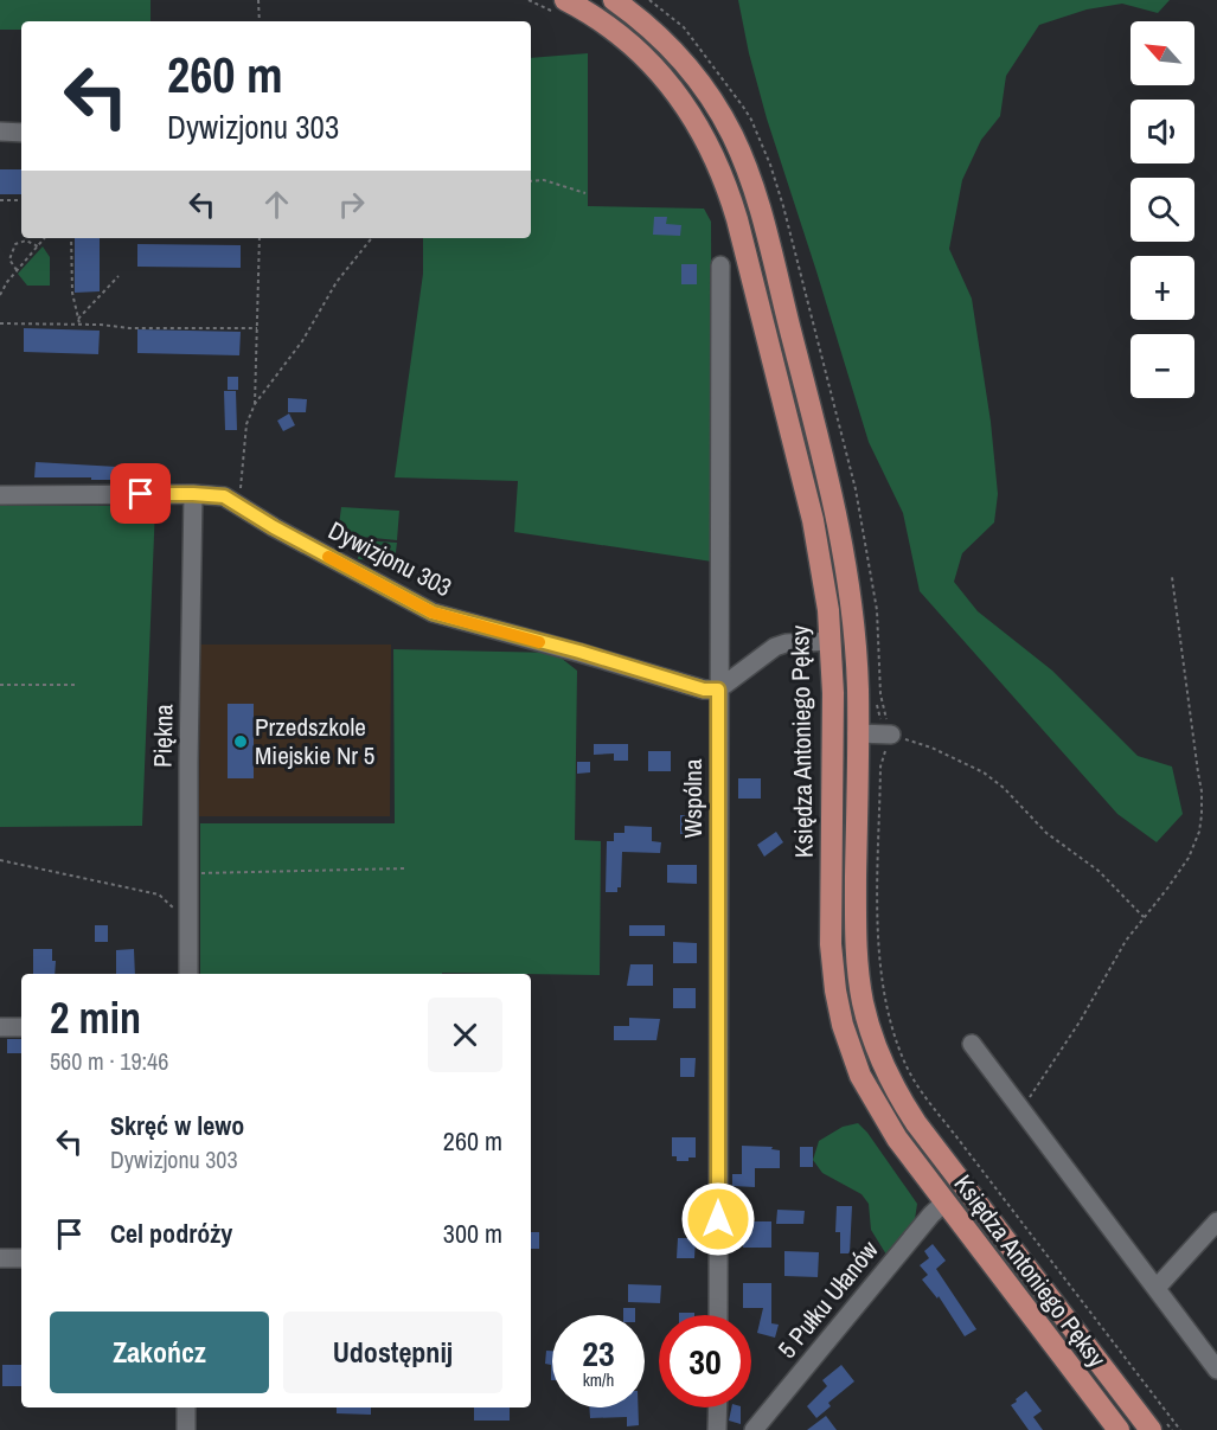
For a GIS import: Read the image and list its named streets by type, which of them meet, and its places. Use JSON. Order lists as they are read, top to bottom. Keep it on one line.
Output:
{"streets":{"main road":["Księdza Antoniego Pęksy"],"street":["Dywizjonu 303","Piękna","Wspólna","5 Pułku Ułanów"]},"crossings":[["Dywizjonu 303","Piękna"],["Dywizjonu 303","Wspólna"],["Księdza Antoniego Pęksy","5 Pułku Ułanów"]],"places":["Przedszkole Miejskie Nr 5"],"north":"top left","page":{"map_buttons":["+","−"],"turn":["260 m","Dywizjonu 303"],"heading":["2 min","560 m · 19:46"],"list":[{"name":"Skręć w lewo","note":"Dywizjonu 303","value":"260 m"},{"name":"Cel podróży","value":"300 m"}],"buttons":["Zakończ","Udostępnij"],"speed":"23 km/h","limit":"30"}}
